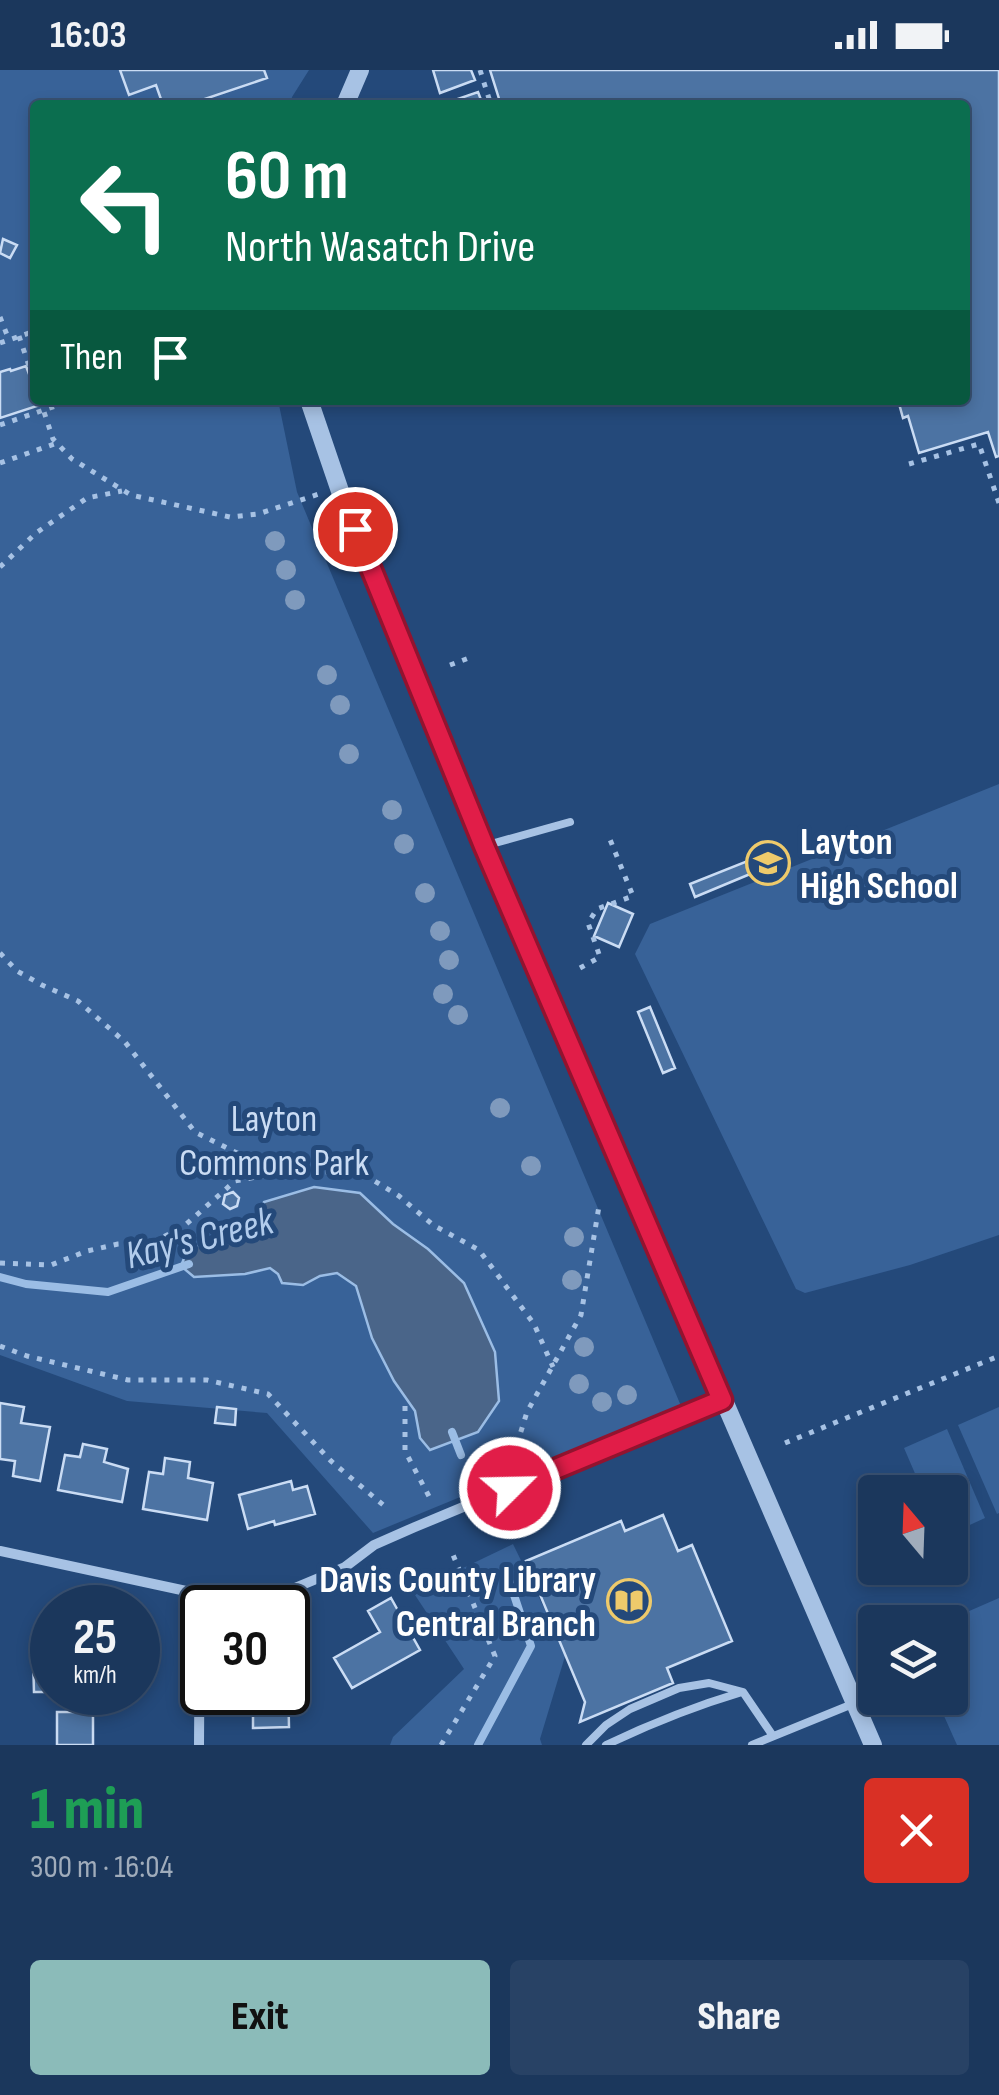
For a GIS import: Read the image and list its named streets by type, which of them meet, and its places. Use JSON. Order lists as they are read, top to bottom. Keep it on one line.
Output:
{"water":["Kay's Creek"],"parks":["Layton Commons Park"],"places":{"school or university":["Layton High School"],"library":["Davis County Library Central Branch"]},"north":"top","page":{"status":"16:03","turn":["60 m","North Wasatch Drive"],"then":"Then","speed":"25 km/h","limit":"30","heading":["1 min","300 m · 16:04"],"buttons":["Exit","Share"]}}
